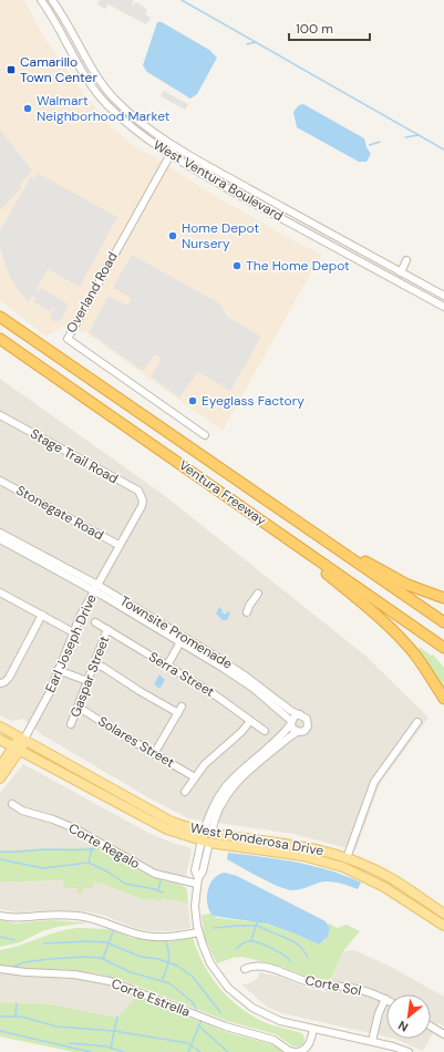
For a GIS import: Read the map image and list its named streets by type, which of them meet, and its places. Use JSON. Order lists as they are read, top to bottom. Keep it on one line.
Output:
{"streets":{"highway":["Ventura Freeway"],"main road":["Earl Joseph Drive","West Ponderosa Drive"],"street":["West Ventura Boulevard","Overland Road","Stage Trail Road","Stonegate Road","Townsite Promenade","Serra Street","Gaspar Street","Solares Street","Corte Regalo","Corte Sol","Corte Estrella"]},"crossings":[["West Ventura Boulevard","Overland Road"],["Stage Trail Road","Earl Joseph Drive"],["Stonegate Road","Earl Joseph Drive"],["Townsite Promenade","Earl Joseph Drive"],["Earl Joseph Drive","West Ponderosa Drive"],["Serra Street","Gaspar Street"],["Gaspar Street","Solares Street"]],"places":{"transit":["Camarillo Town Center"],"other":["Walmart Neighborhood Market","Home Depot Nursery","The Home Depot","Eyeglass Factory"]},"scale_bar":"100 m","north":"bottom left"}
